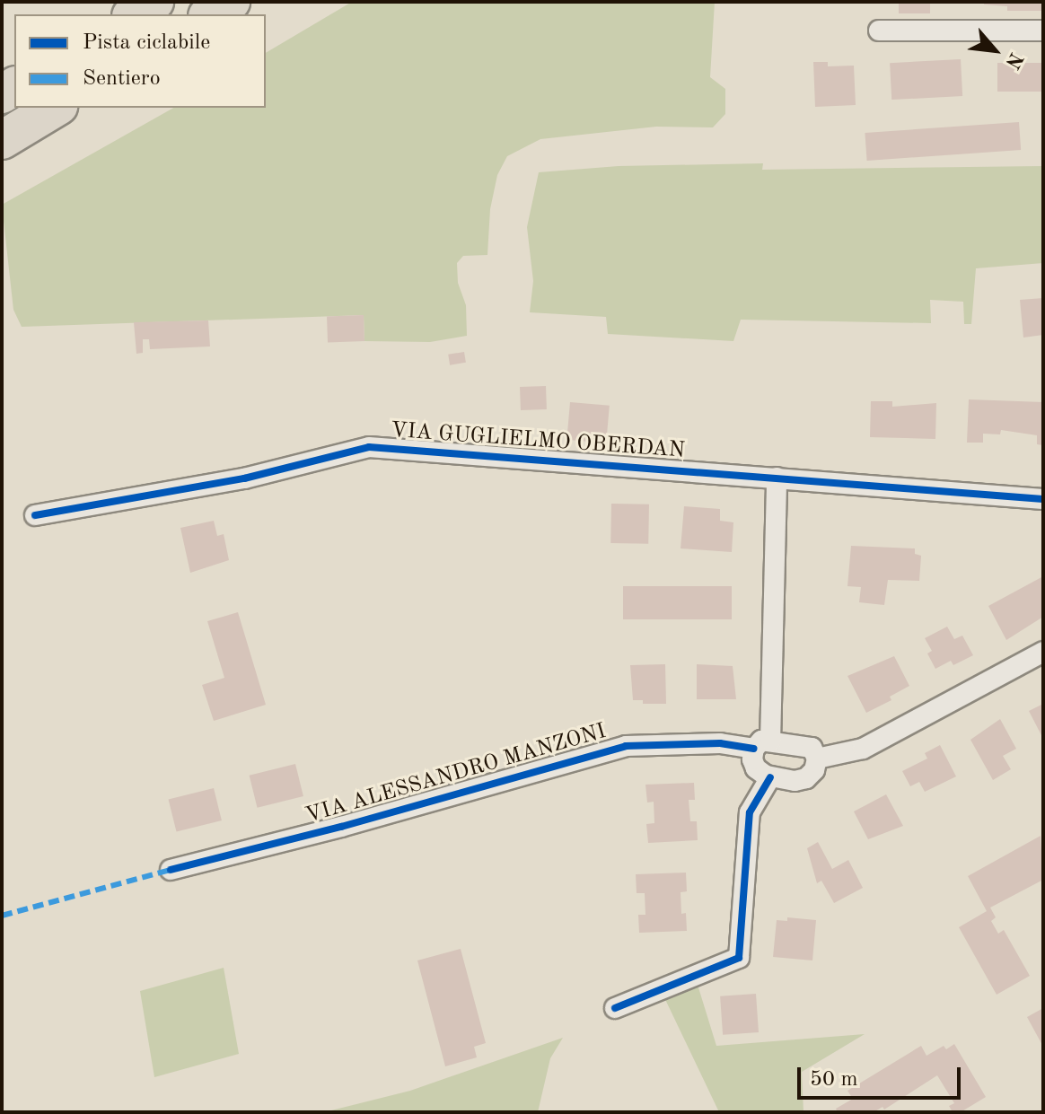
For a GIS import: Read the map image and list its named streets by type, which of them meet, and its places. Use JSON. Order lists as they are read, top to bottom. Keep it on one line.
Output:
{"streets":{"street":["VIA GUGLIELMO OBERDAN","VIA ALESSANDRO MANZONI"]},"legend":["Pista ciclabile","Sentiero"],"scale_bar":"50 m","north":"bottom right"}
